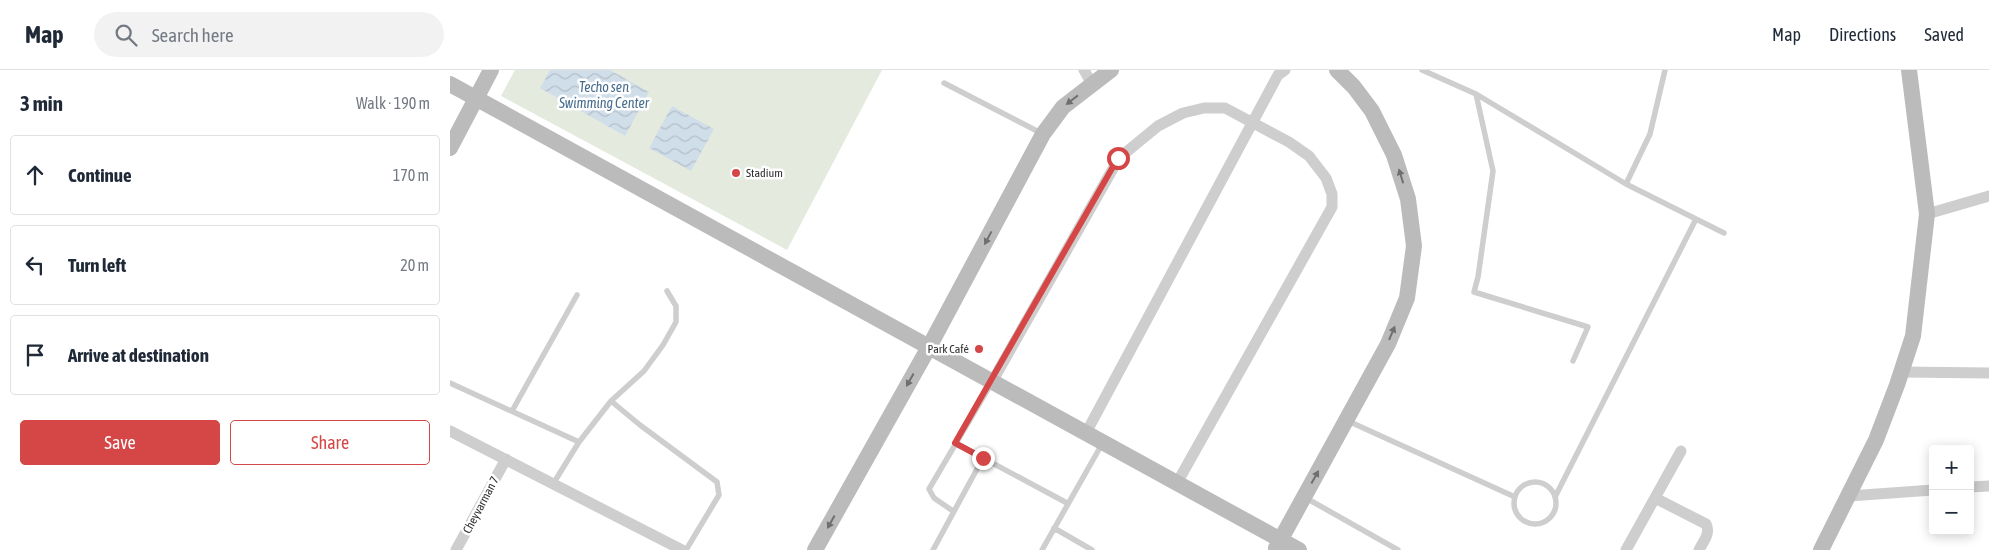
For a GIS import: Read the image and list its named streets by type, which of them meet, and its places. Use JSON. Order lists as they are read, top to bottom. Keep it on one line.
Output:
{"streets":{"street":["Cheyvarman 7"]},"water":["Techo sen Swimming Center"],"places":["Stadium","Park Café"],"page":{"header":"Map","search":"Search here","nav":["Map","Directions","Saved"],"heading":["3 min","Walk · 190 m"],"list":[["Continue","170 m"],["Turn left","20 m"],"Arrive at destination"],"buttons":["Save","Share"],"map_buttons":["+","−"]}}
